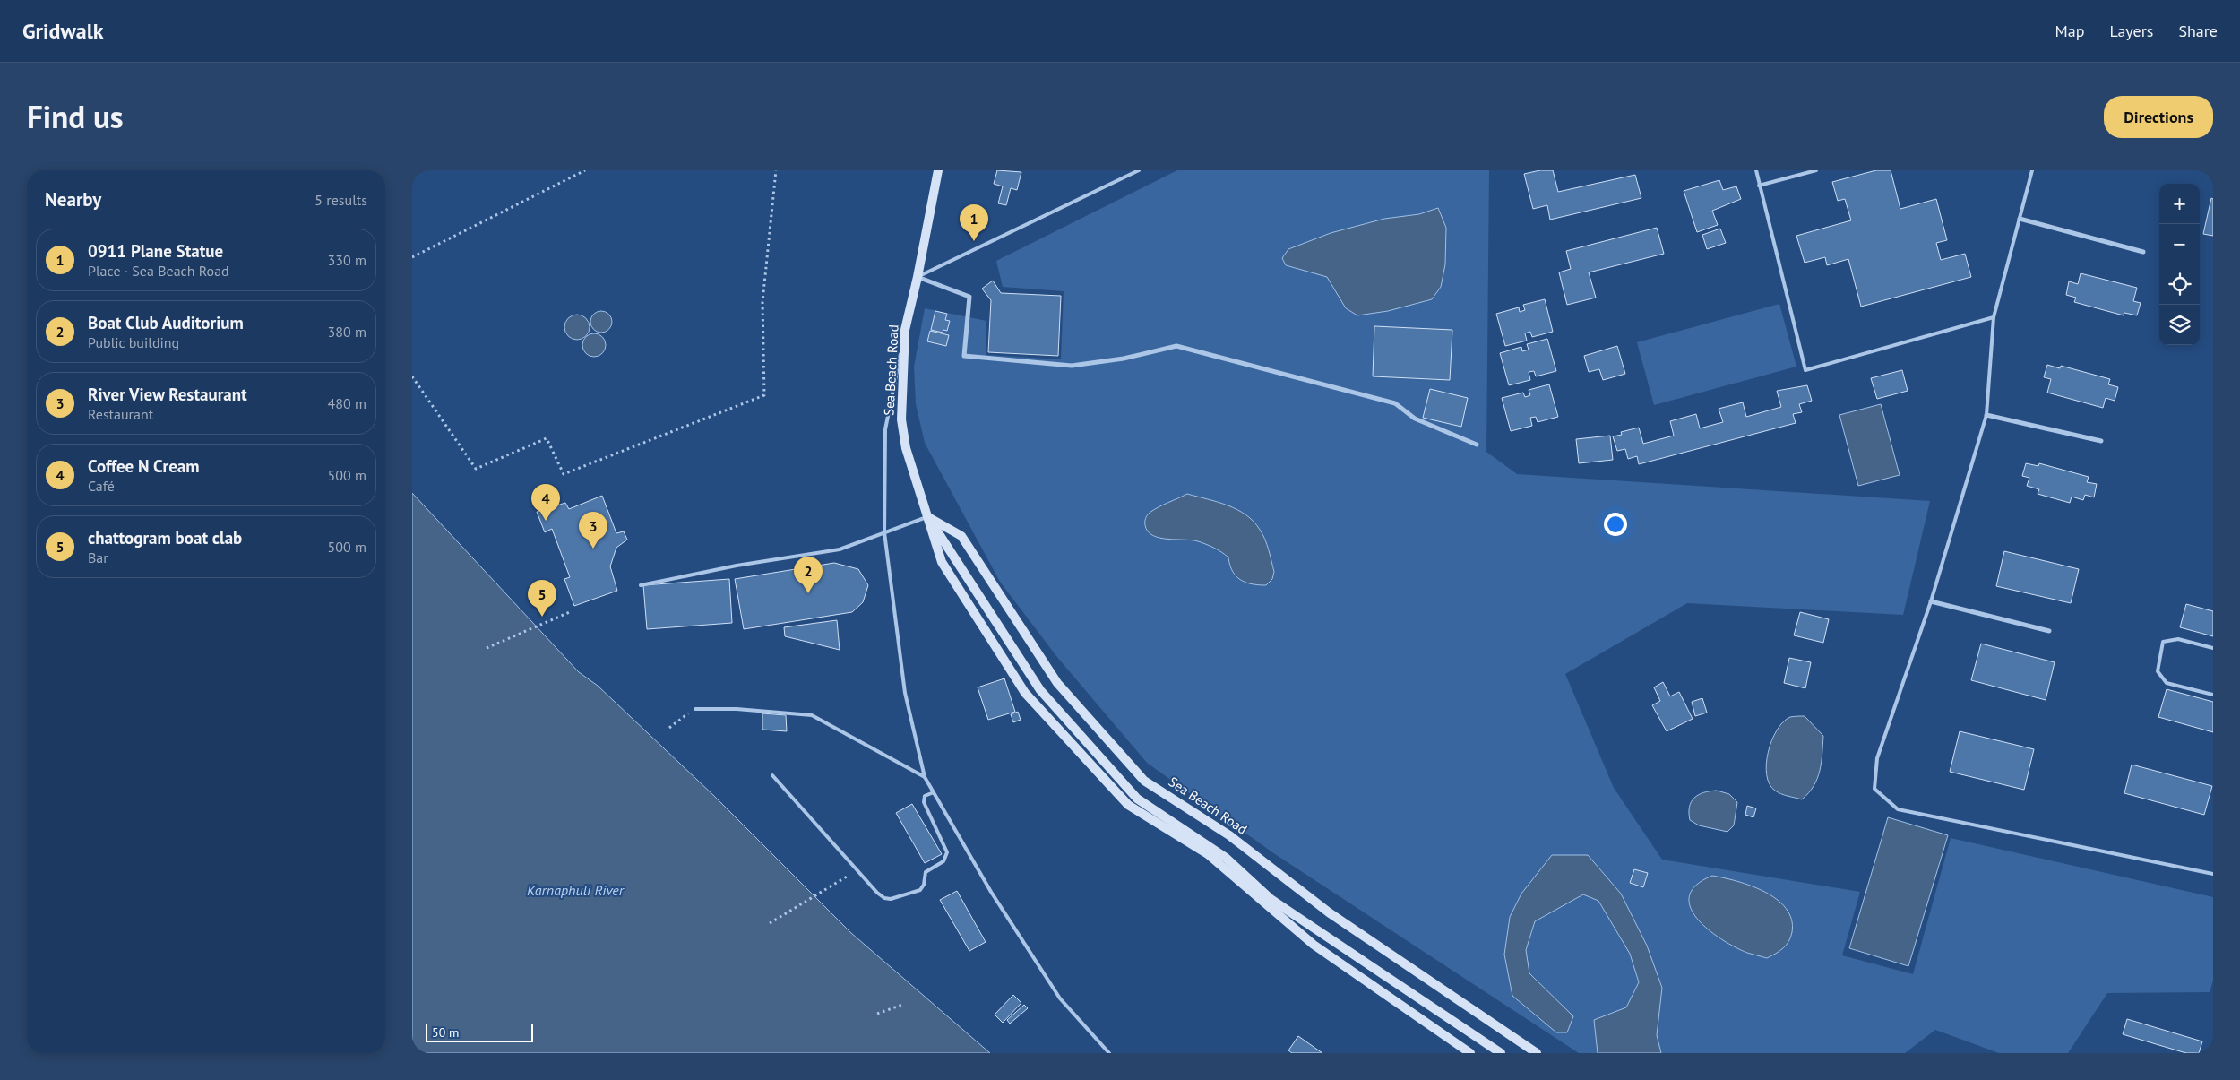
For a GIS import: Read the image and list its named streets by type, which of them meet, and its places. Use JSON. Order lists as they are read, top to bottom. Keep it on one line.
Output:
{"streets":{"main road":["Sea Beach Road"]},"water":["Karnaphuli River"],"scale_bar":"50 m","page":{"header":"Gridwalk","nav":["Map","Layers","Share"],"title":"Find us","buttons":"Directions","heading":["Nearby","5 results"],"map_buttons":["+","−"],"pins":["1","4","3","2","5"],"list":[{"mark":"1","name":"0911 Plane Statue","note":"Place · Sea Beach Road","value":"330 m"},{"mark":"2","name":"Boat Club Auditorium","note":"Public building","value":"380 m"},{"mark":"3","name":"River View Restaurant","note":"Restaurant","value":"480 m"},{"mark":"4","name":"Coffee N Cream","note":"Café","value":"500 m"},{"mark":"5","name":"chattogram boat clab","note":"Bar","value":"500 m"}],"scale":"50 m"}}
